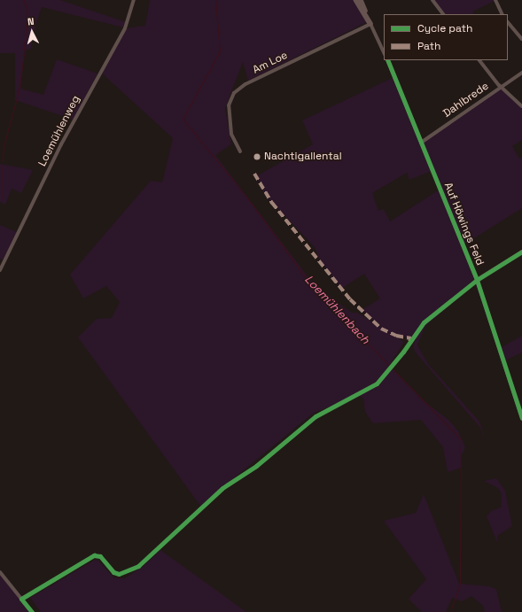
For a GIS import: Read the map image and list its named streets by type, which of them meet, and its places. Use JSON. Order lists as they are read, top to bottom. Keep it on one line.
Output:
{"streets":{"street":["Am Loe","Dahlbrede","Loemühlenweg","Auf Höwings Feld"]},"crossings":[["Dahlbrede","Auf Höwings Feld"]],"water":["Loemühlenbach"],"places":["Nachtigallental"],"legend":["Cycle path","Path"],"north":"top"}
